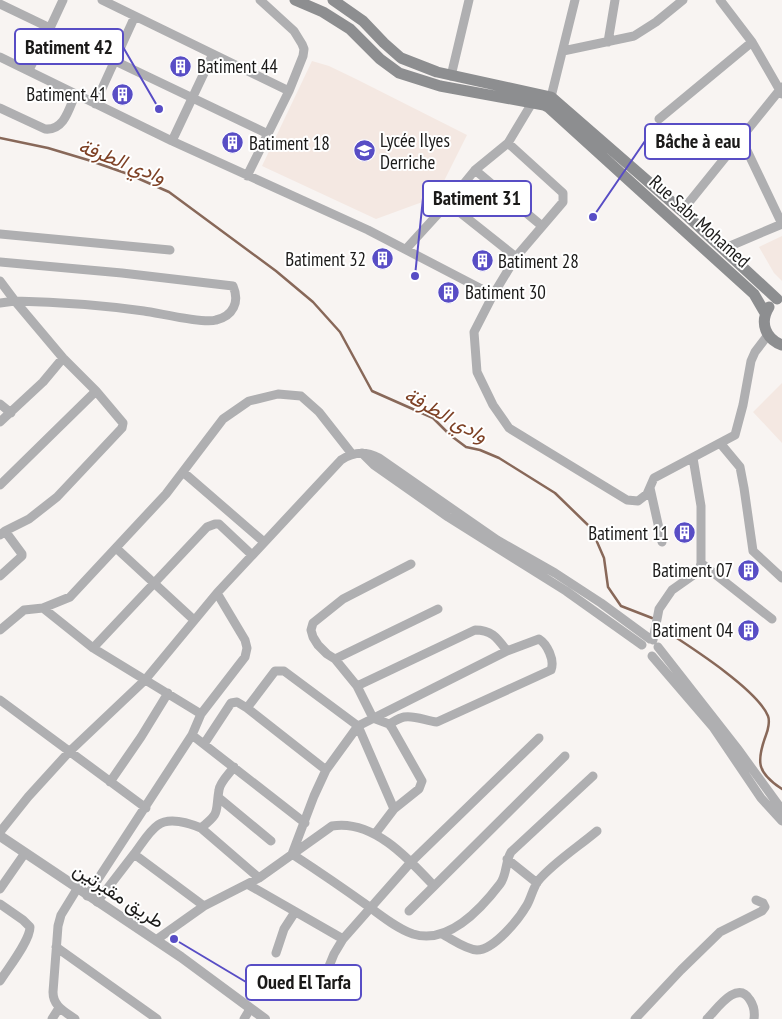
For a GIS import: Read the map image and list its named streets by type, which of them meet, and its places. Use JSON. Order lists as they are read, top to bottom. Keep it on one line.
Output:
{"streets":{"main road":["Rue Sabr Mohamed"],"street":["طريق مقبرتين"]},"water":["وادي الطرفة"],"places":{"building":["Batiment 44","Batiment 41","Batiment 18","Batiment 32","Batiment 28","Batiment 30","Batiment 11","Batiment 07","Batiment 04"],"other":["Batiment 42","Bâche à eau","Batiment 31","Oued El Tarfa"],"school or university":["Lycée Ilyes Derriche"]}}
